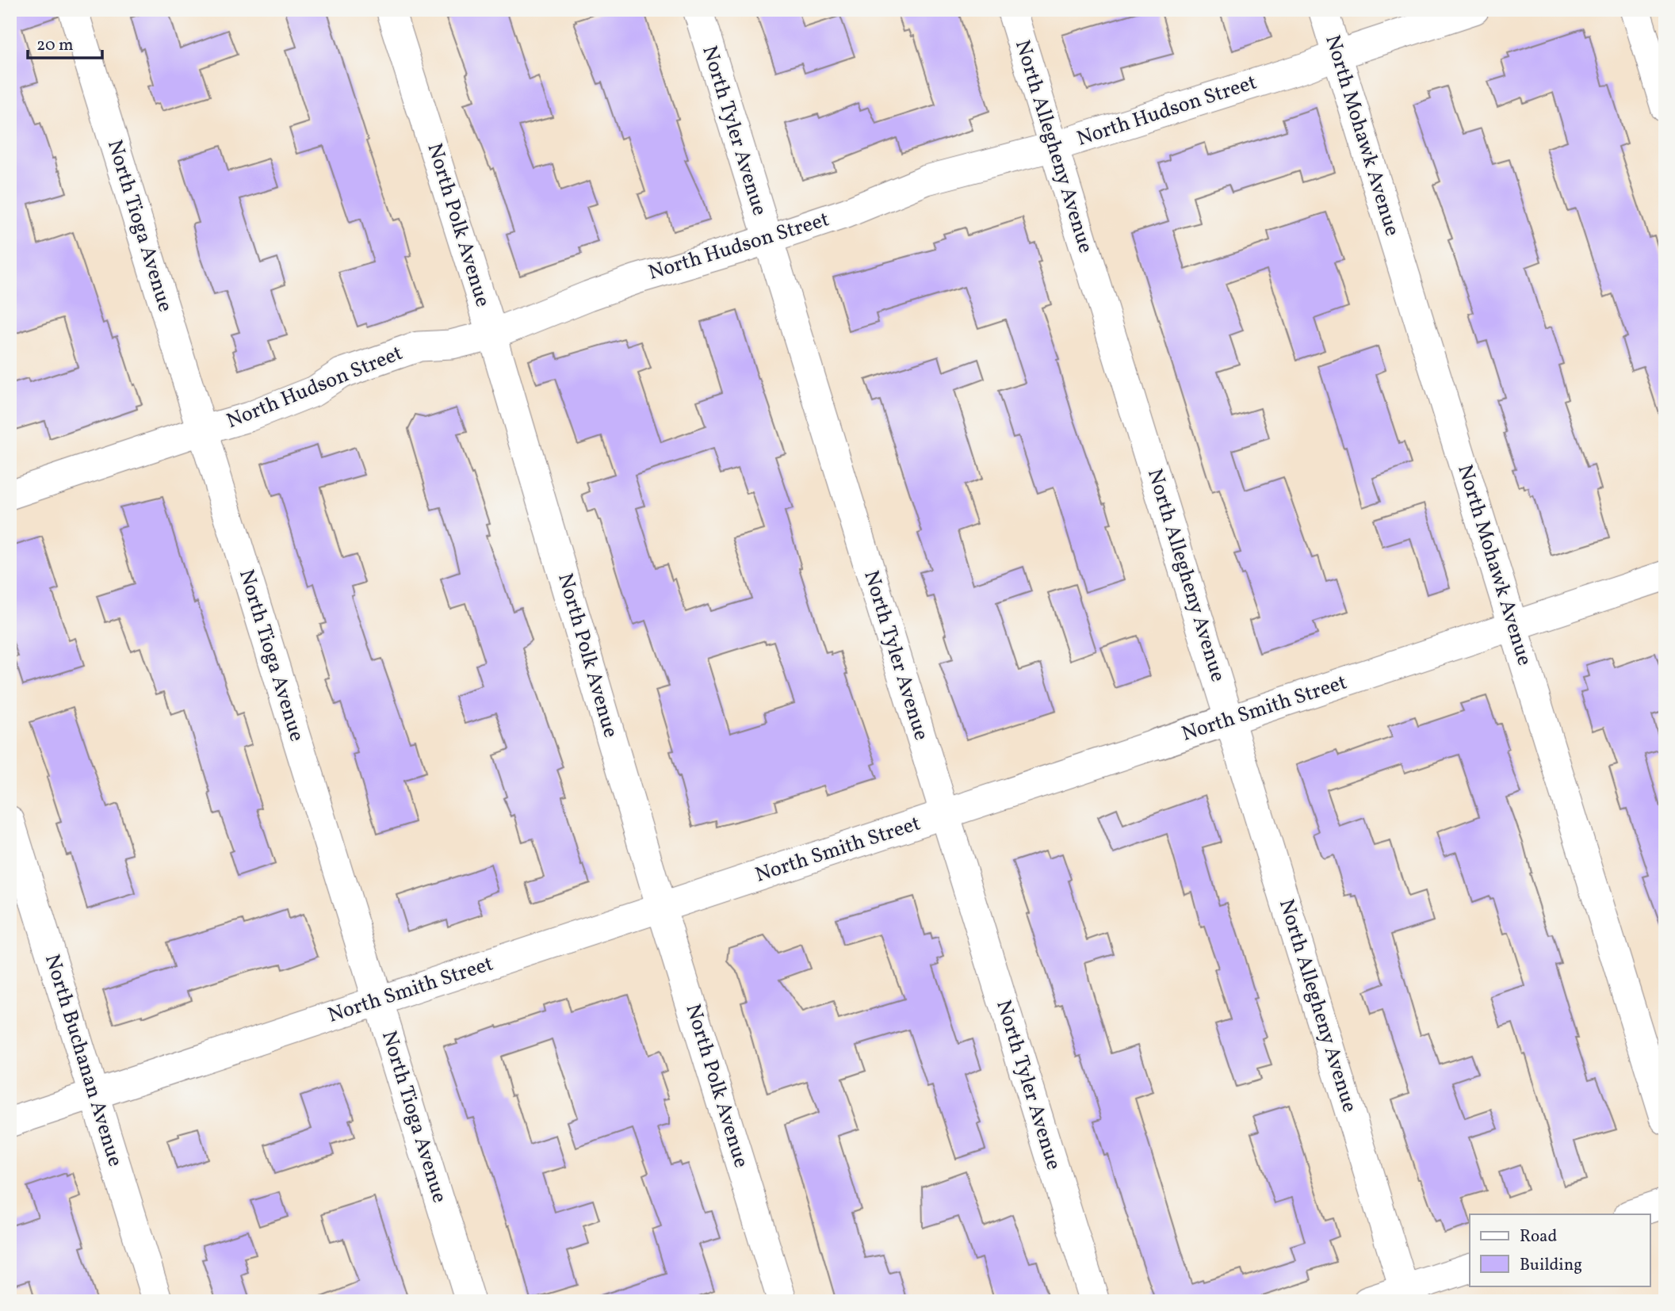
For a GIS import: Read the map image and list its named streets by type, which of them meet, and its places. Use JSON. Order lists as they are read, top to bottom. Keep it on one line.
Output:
{"streets":{"street":["North Hudson Street","North Tyler Avenue","North Mohawk Avenue","North Allegheny Avenue","North Polk Avenue","North Tioga Avenue","North Smith Street","North Buchanan Avenue"]},"crossings":[["North Hudson Street","North Tyler Avenue"],["North Hudson Street","North Mohawk Avenue"],["North Hudson Street","North Allegheny Avenue"],["North Hudson Street","North Polk Avenue"],["North Hudson Street","North Tioga Avenue"],["North Tyler Avenue","North Smith Street"],["North Mohawk Avenue","North Smith Street"],["North Allegheny Avenue","North Smith Street"],["North Polk Avenue","North Smith Street"],["North Tioga Avenue","North Smith Street"],["North Smith Street","North Buchanan Avenue"]],"legend":["Road","Building"],"scale_bar":"20 m"}
